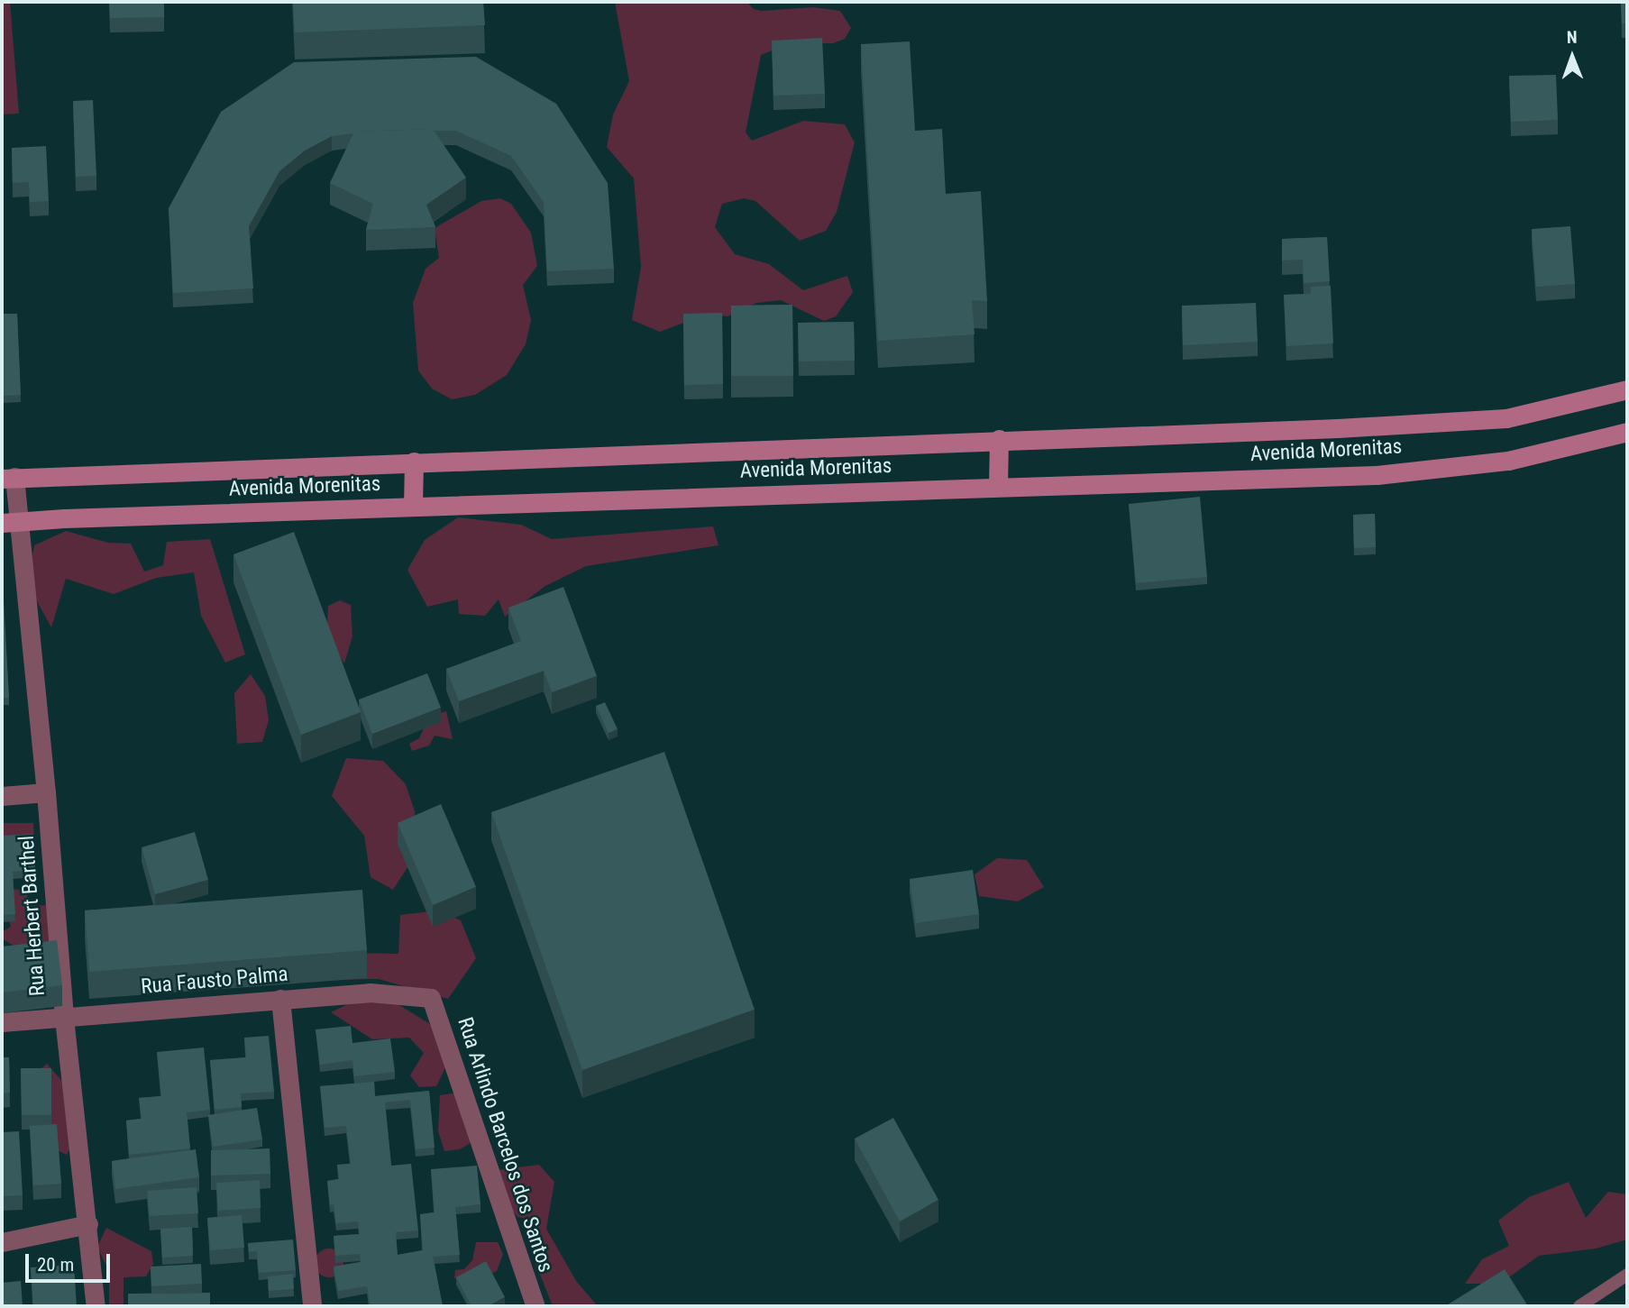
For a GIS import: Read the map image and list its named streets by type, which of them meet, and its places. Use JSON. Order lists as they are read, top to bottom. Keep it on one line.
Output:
{"streets":{"main road":["Avenida Morenitas"],"street":["Rua Herbert Barthel","Rua Fausto Palma","Rua Arlindo Barcelos dos Santos"]},"crossings":[["Avenida Morenitas","Rua Herbert Barthel"],["Rua Herbert Barthel","Rua Fausto Palma"],["Rua Fausto Palma","Rua Arlindo Barcelos dos Santos"]],"scale_bar":"20 m","north":"top"}
